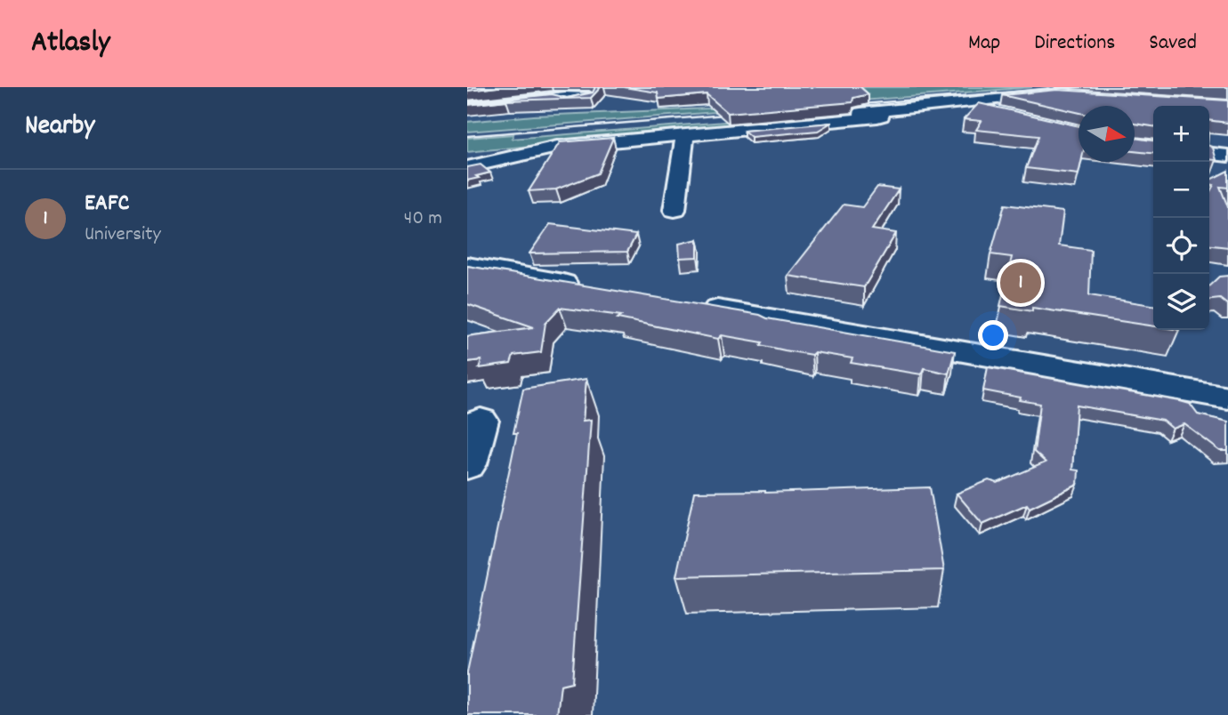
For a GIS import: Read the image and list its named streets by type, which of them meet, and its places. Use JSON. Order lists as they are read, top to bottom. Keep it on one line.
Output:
{"north":"right","page":{"header":"Atlasly","nav":["Map","Directions","Saved"],"heading":"Nearby","map_buttons":["+","−"],"list":[{"mark":"1","name":"EAFC","note":"University","value":"40 m"}],"pins":"1"}}
